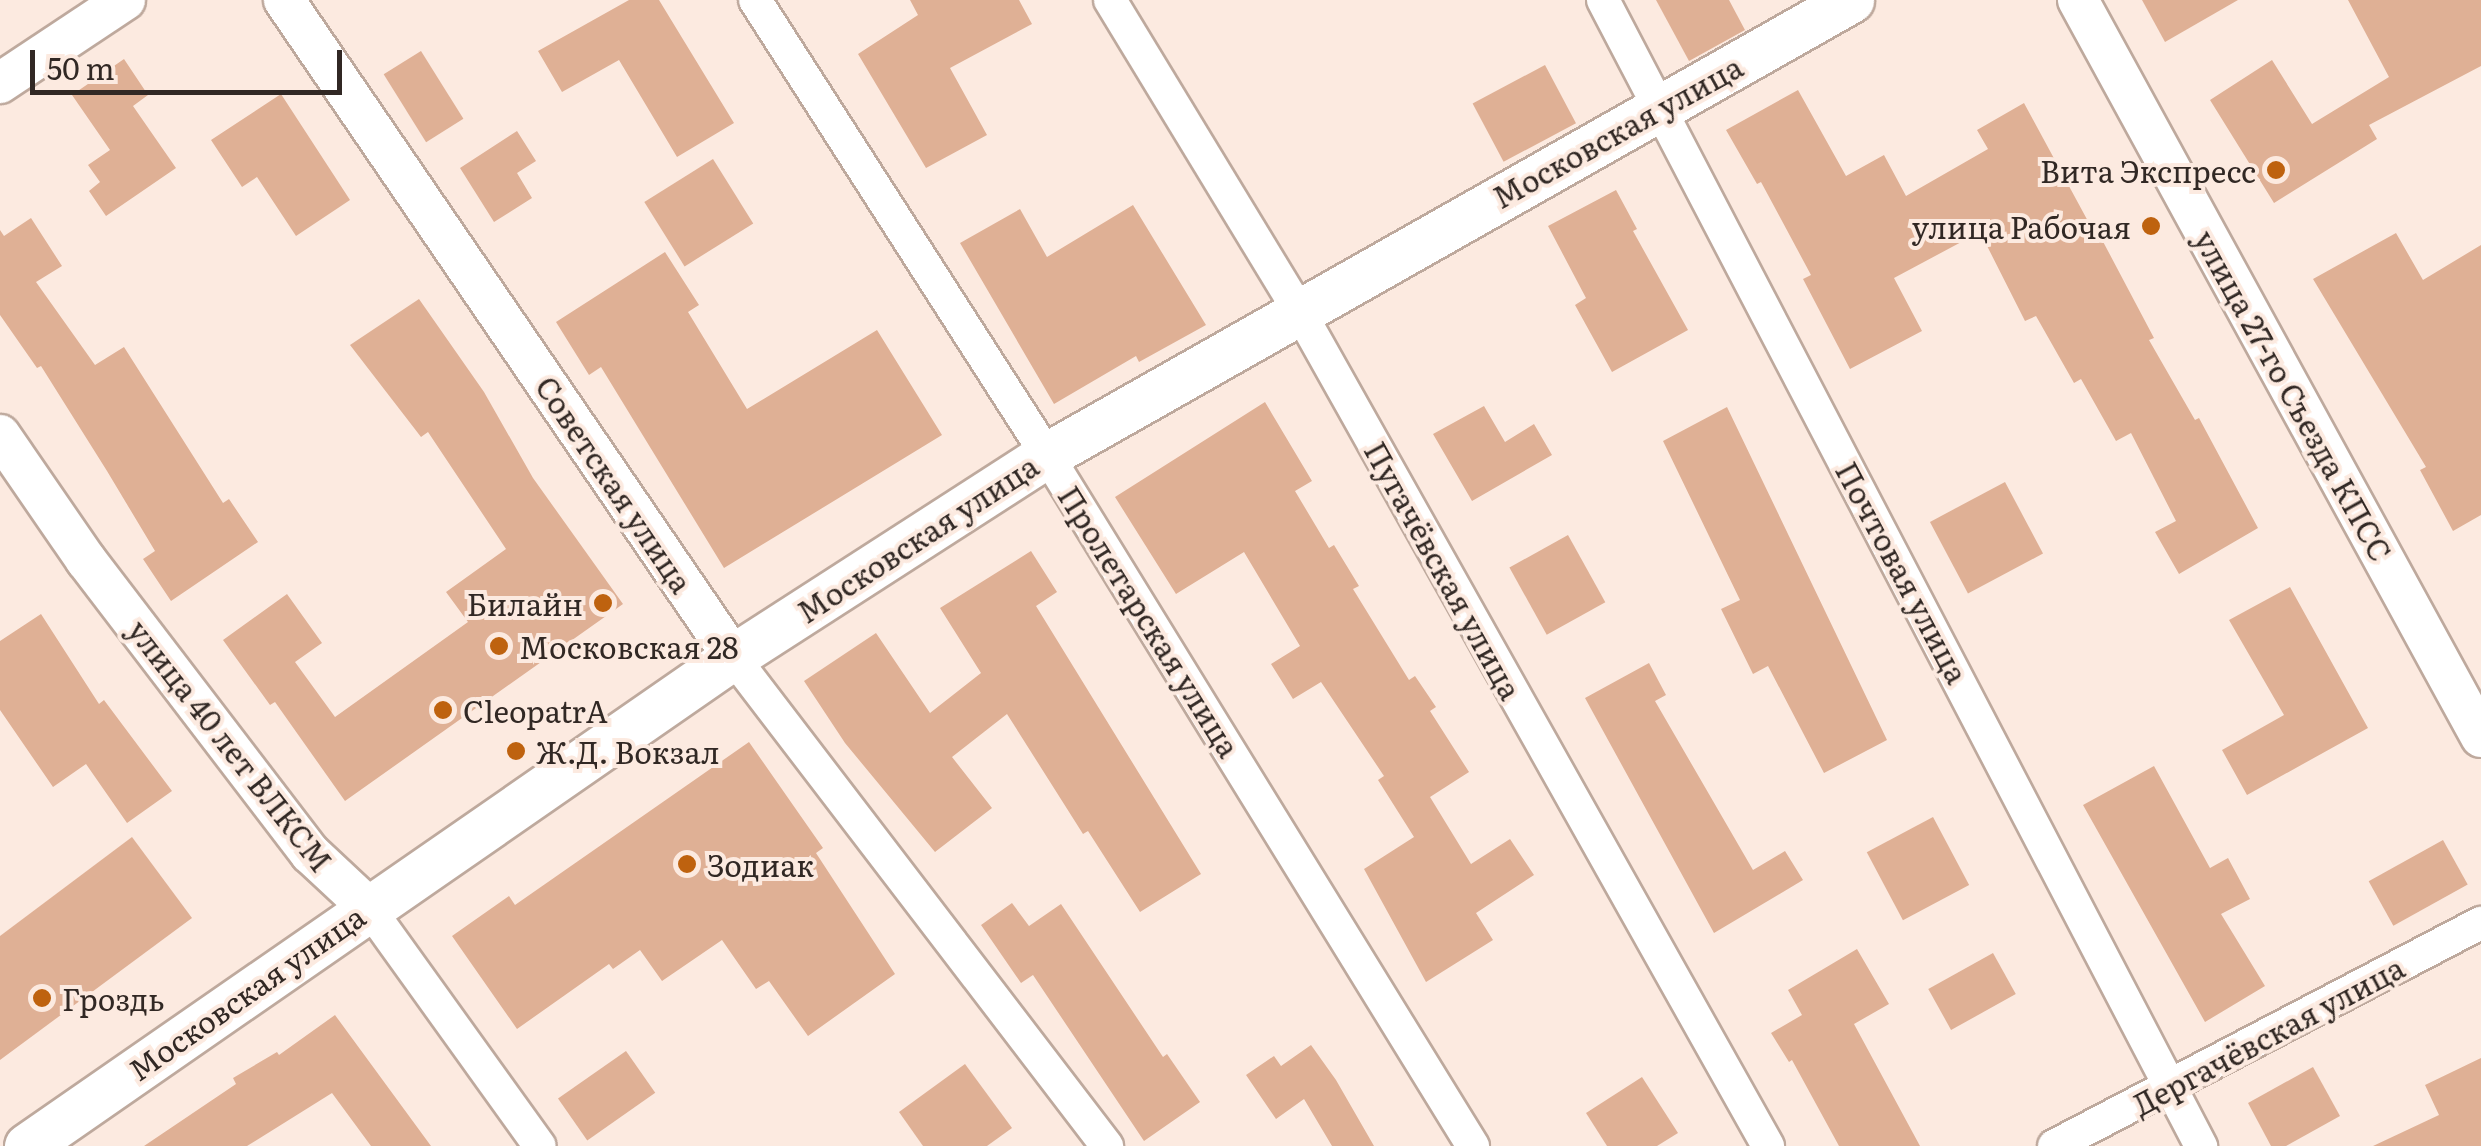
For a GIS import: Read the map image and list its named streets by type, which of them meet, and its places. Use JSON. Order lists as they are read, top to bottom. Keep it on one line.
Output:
{"streets":{"main road":["Московская улица"],"street":["улица 27-го Съезда КПСС","Советская улица","Пугачёвская улица","Почтовая улица","Пролетарская улица","улица 40 лет ВЛКСМ","Дергачёвская улица"]},"crossings":[["Московская улица","Советская улица"],["Московская улица","Пугачёвская улица"],["Московская улица","Почтовая улица"],["Московская улица","Пролетарская улица"],["Московская улица","улица 40 лет ВЛКСМ"],["Почтовая улица","Дергачёвская улица"]],"places":["Вита Экспресс","улица Рабочая","Билайн","Московская 28","CleopatrA","Ж.Д. Вокзал","Зодиак","Гроздь"],"scale_bar":"50 m"}
